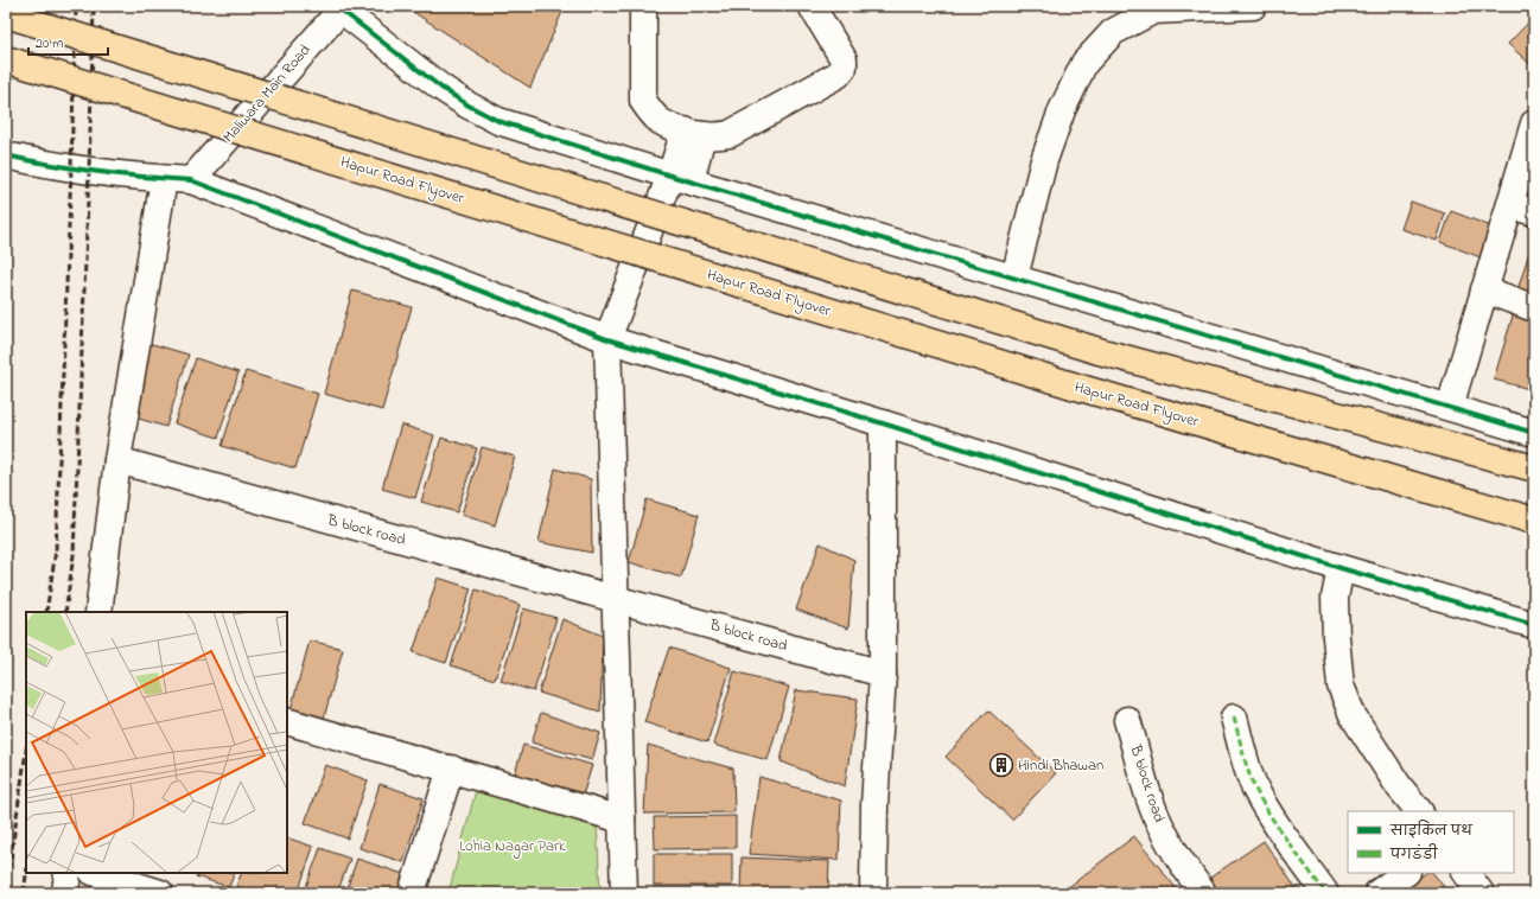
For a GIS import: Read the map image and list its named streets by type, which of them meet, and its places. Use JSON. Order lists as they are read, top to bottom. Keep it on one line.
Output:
{"streets":{"main road":["Hapur Road Flyover"],"street":["Maliwara Main Road","B block road"]},"parks":["Lohia Nagar Park"],"places":{"building":["Hindi Bhawan"]},"legend":["साइकिल पथ","पगडंडी"],"scale_bar":"20 m"}
